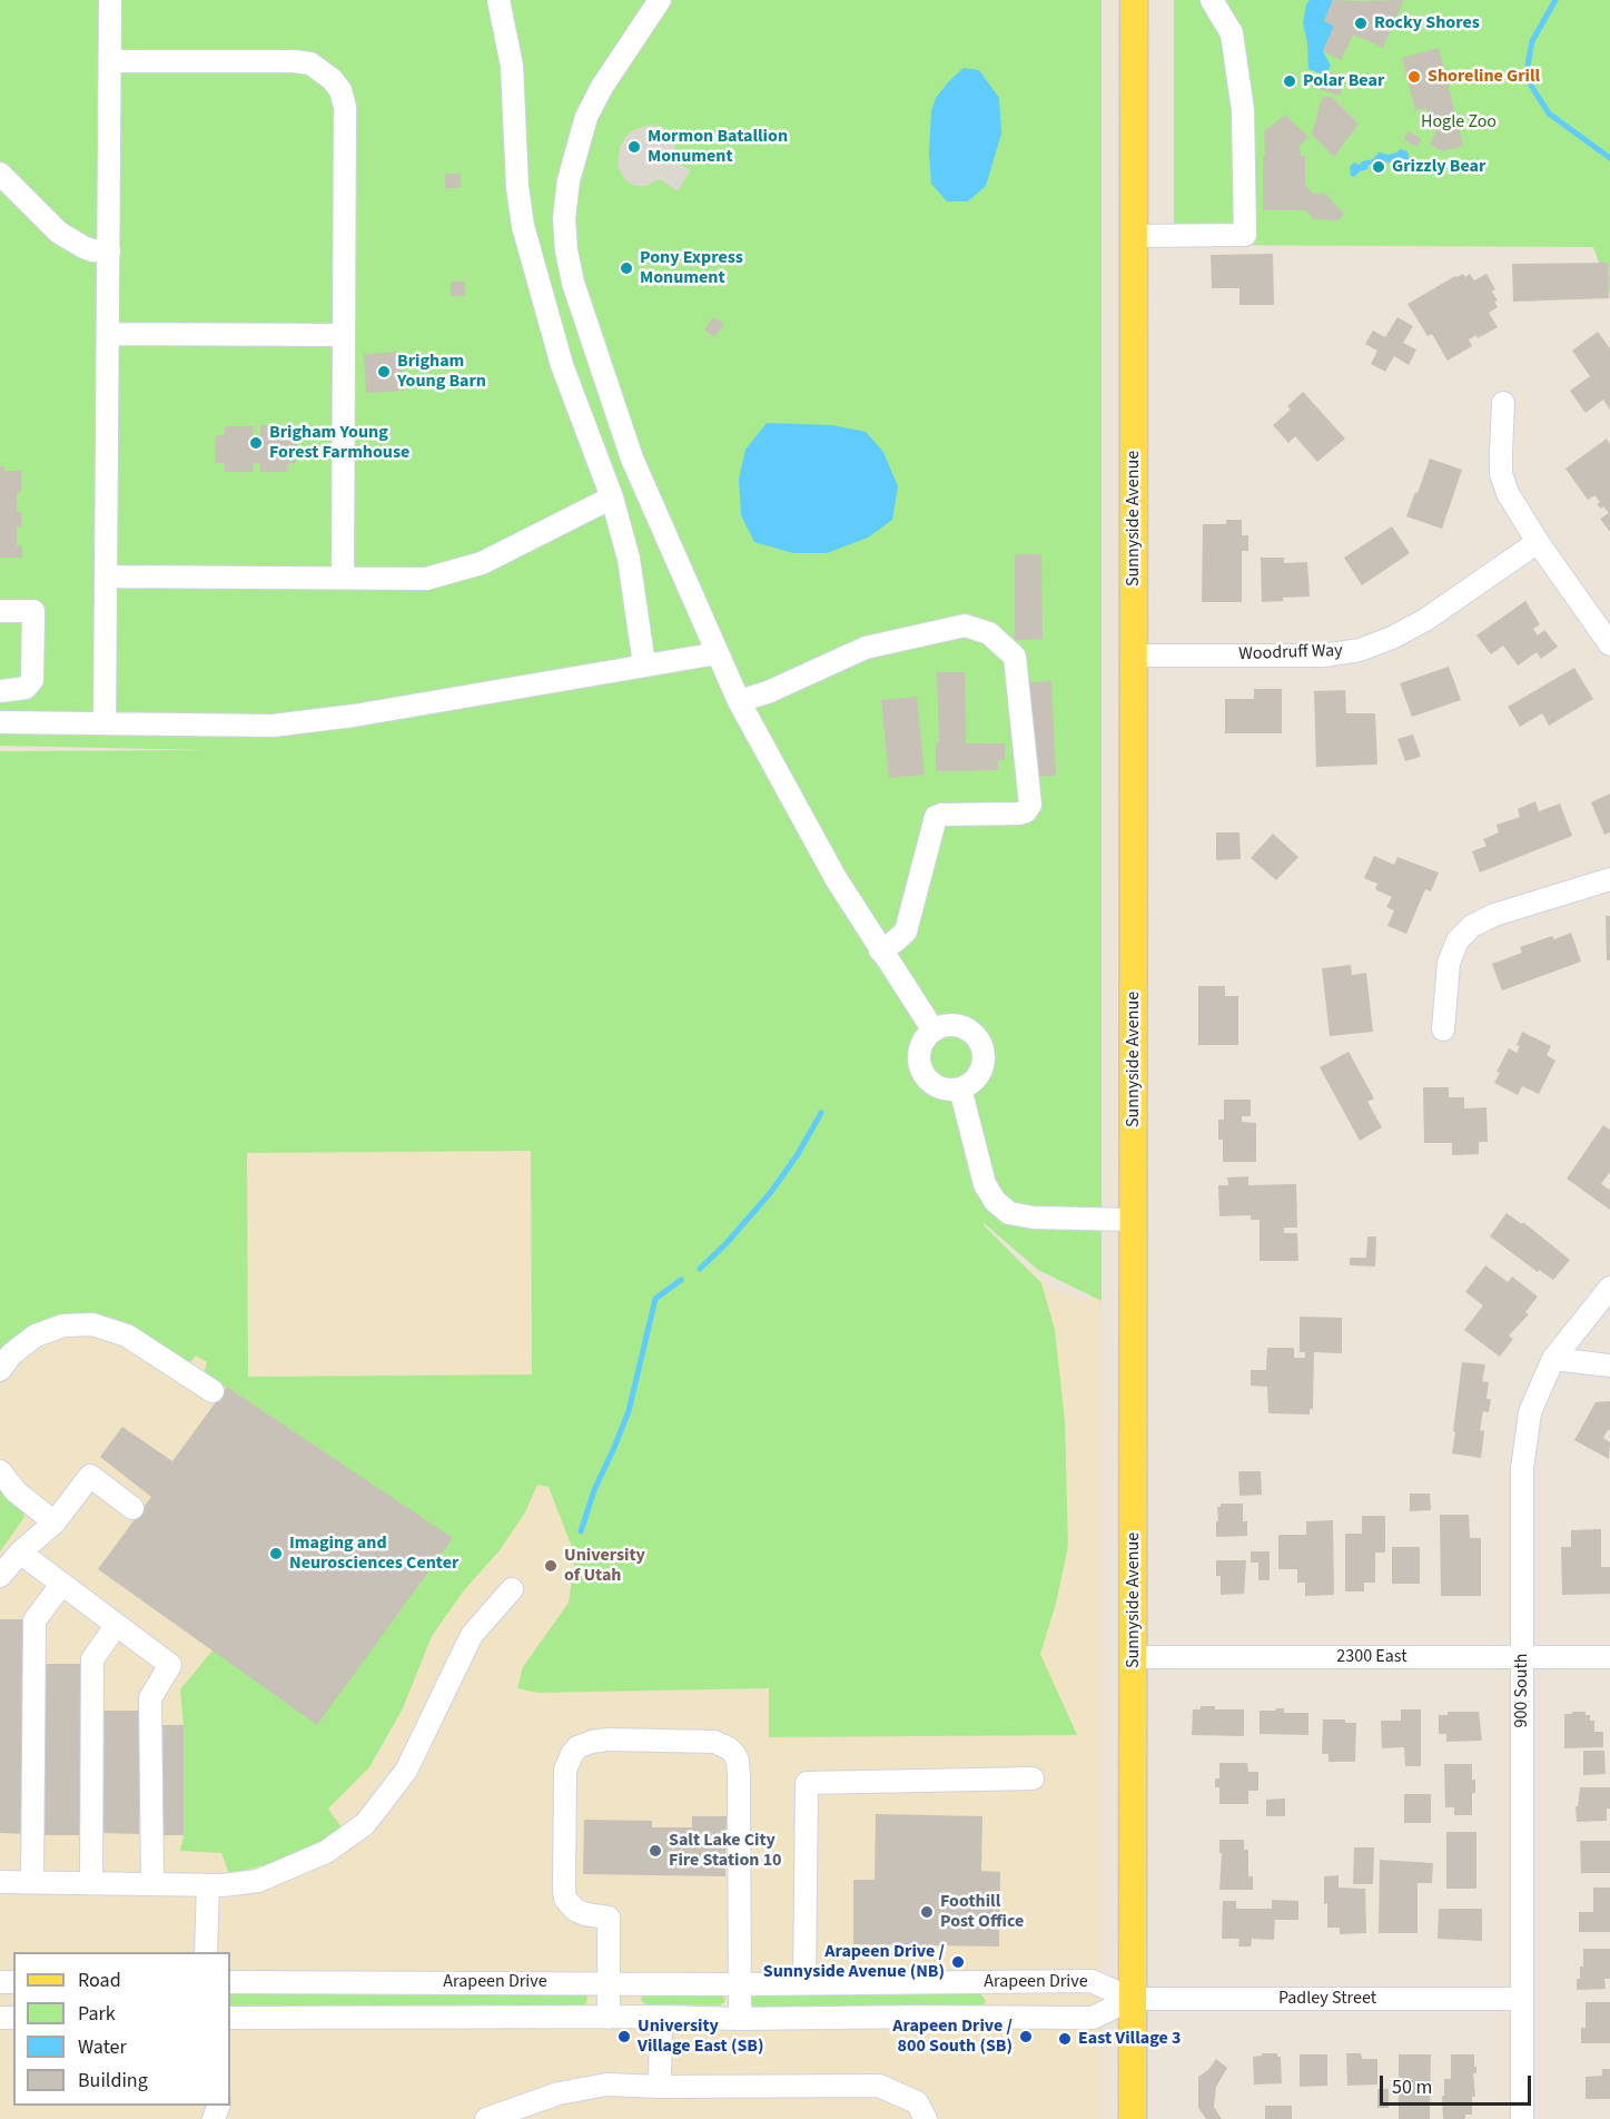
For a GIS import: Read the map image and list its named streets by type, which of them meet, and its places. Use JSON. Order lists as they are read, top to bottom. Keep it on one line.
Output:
{"streets":{"main road":["Sunnyside Avenue"],"street":["Woodruff Way","2300 East","900 South","Arapeen Drive","Padley Street"]},"crossings":[["Sunnyside Avenue","Woodruff Way"],["Sunnyside Avenue","2300 East"],["Sunnyside Avenue","Arapeen Drive"],["Sunnyside Avenue","Padley Street"],["2300 East","900 South"],["900 South","Padley Street"],["Arapeen Drive","Padley Street"]],"parks":["Hogle Zoo"],"places":["Rocky Shores","Shoreline Grill","Polar Bear","Mormon Batallion Monument","Grizzly Bear","Pony Express Monument","Brigham Young Barn","Brigham Young Forest Farmhouse","Imaging and Neurosciences Center","University of Utah","Salt Lake City Fire Station 10","Foothill Post Office","Arapeen Drive / Sunnyside Avenue (NB)","University Village East (SB)","Arapeen Drive / 800 South (SB)","East Village 3"],"legend":["Road","Park","Water","Building"],"scale_bar":"50 m"}
